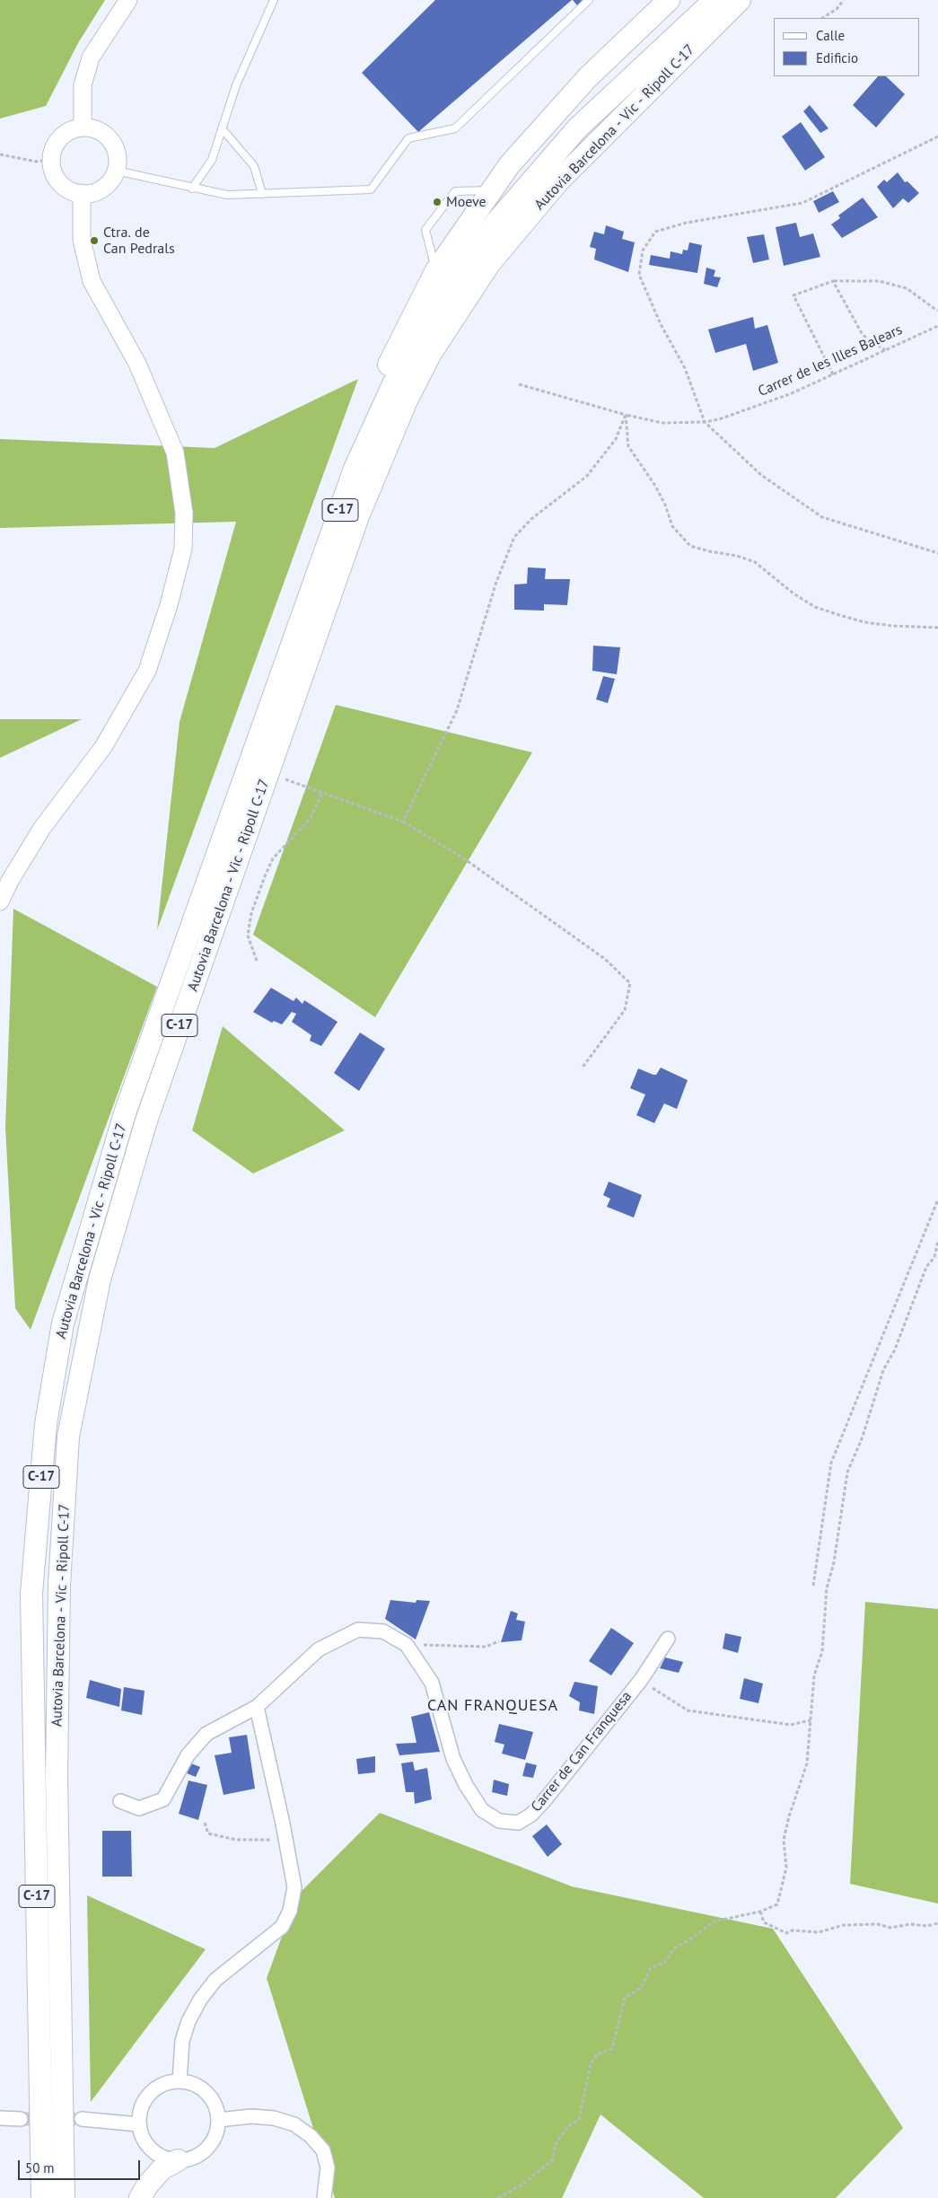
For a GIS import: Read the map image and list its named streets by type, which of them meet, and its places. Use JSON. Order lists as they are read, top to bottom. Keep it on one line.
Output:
{"streets":{"highway":["Autovia Barcelona - Vic - Ripoll C-17","C-17"],"street":["Carrer de Can Franquesa"],"path":["Carrer de les Illes Balears"]},"districts":["CAN FRANQUESA"],"places":["Moeve","Ctra. de Can Pedrals"],"legend":["Calle","Edificio"],"scale_bar":"50 m"}
